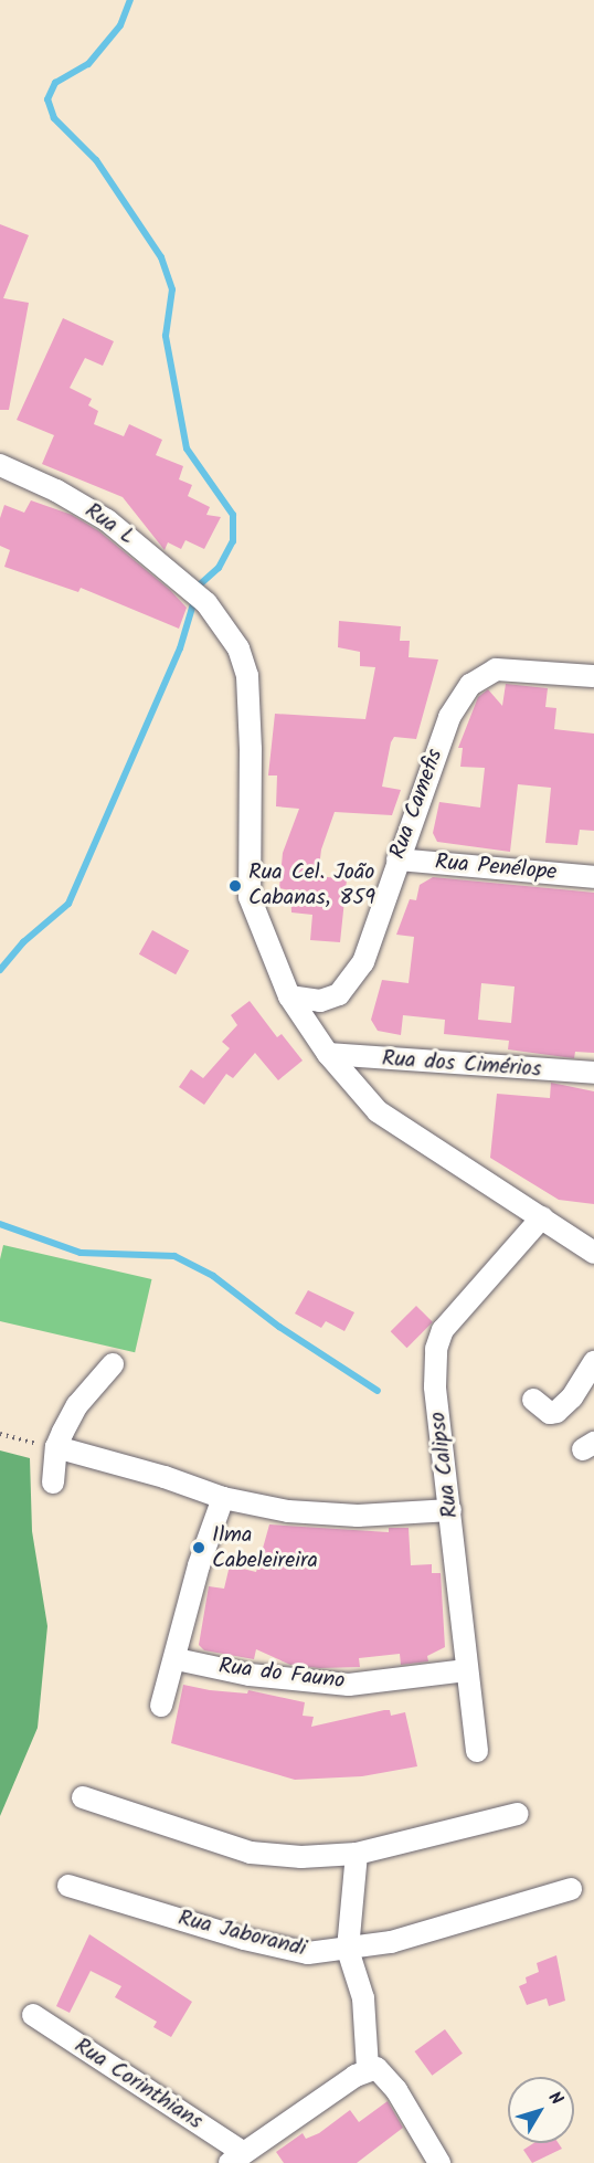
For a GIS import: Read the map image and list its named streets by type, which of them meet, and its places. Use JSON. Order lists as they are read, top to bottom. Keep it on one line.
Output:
{"streets":{"street":["Rua L","Rua Camefis","Rua Penélope","Rua dos Cimérios","Rua Calipso","Rua do Fauno","Rua Jaborandi","Rua Corinthians"]},"crossings":[["Rua L","Rua Camefis"],["Rua L","Rua dos Cimérios"],["Rua L","Rua Calipso"],["Rua Camefis","Rua Penélope"],["Rua Calipso","Rua do Fauno"]],"places":["Rua Cel. João Cabanas, 859","Ilma Cabeleireira"],"north":"top right"}
